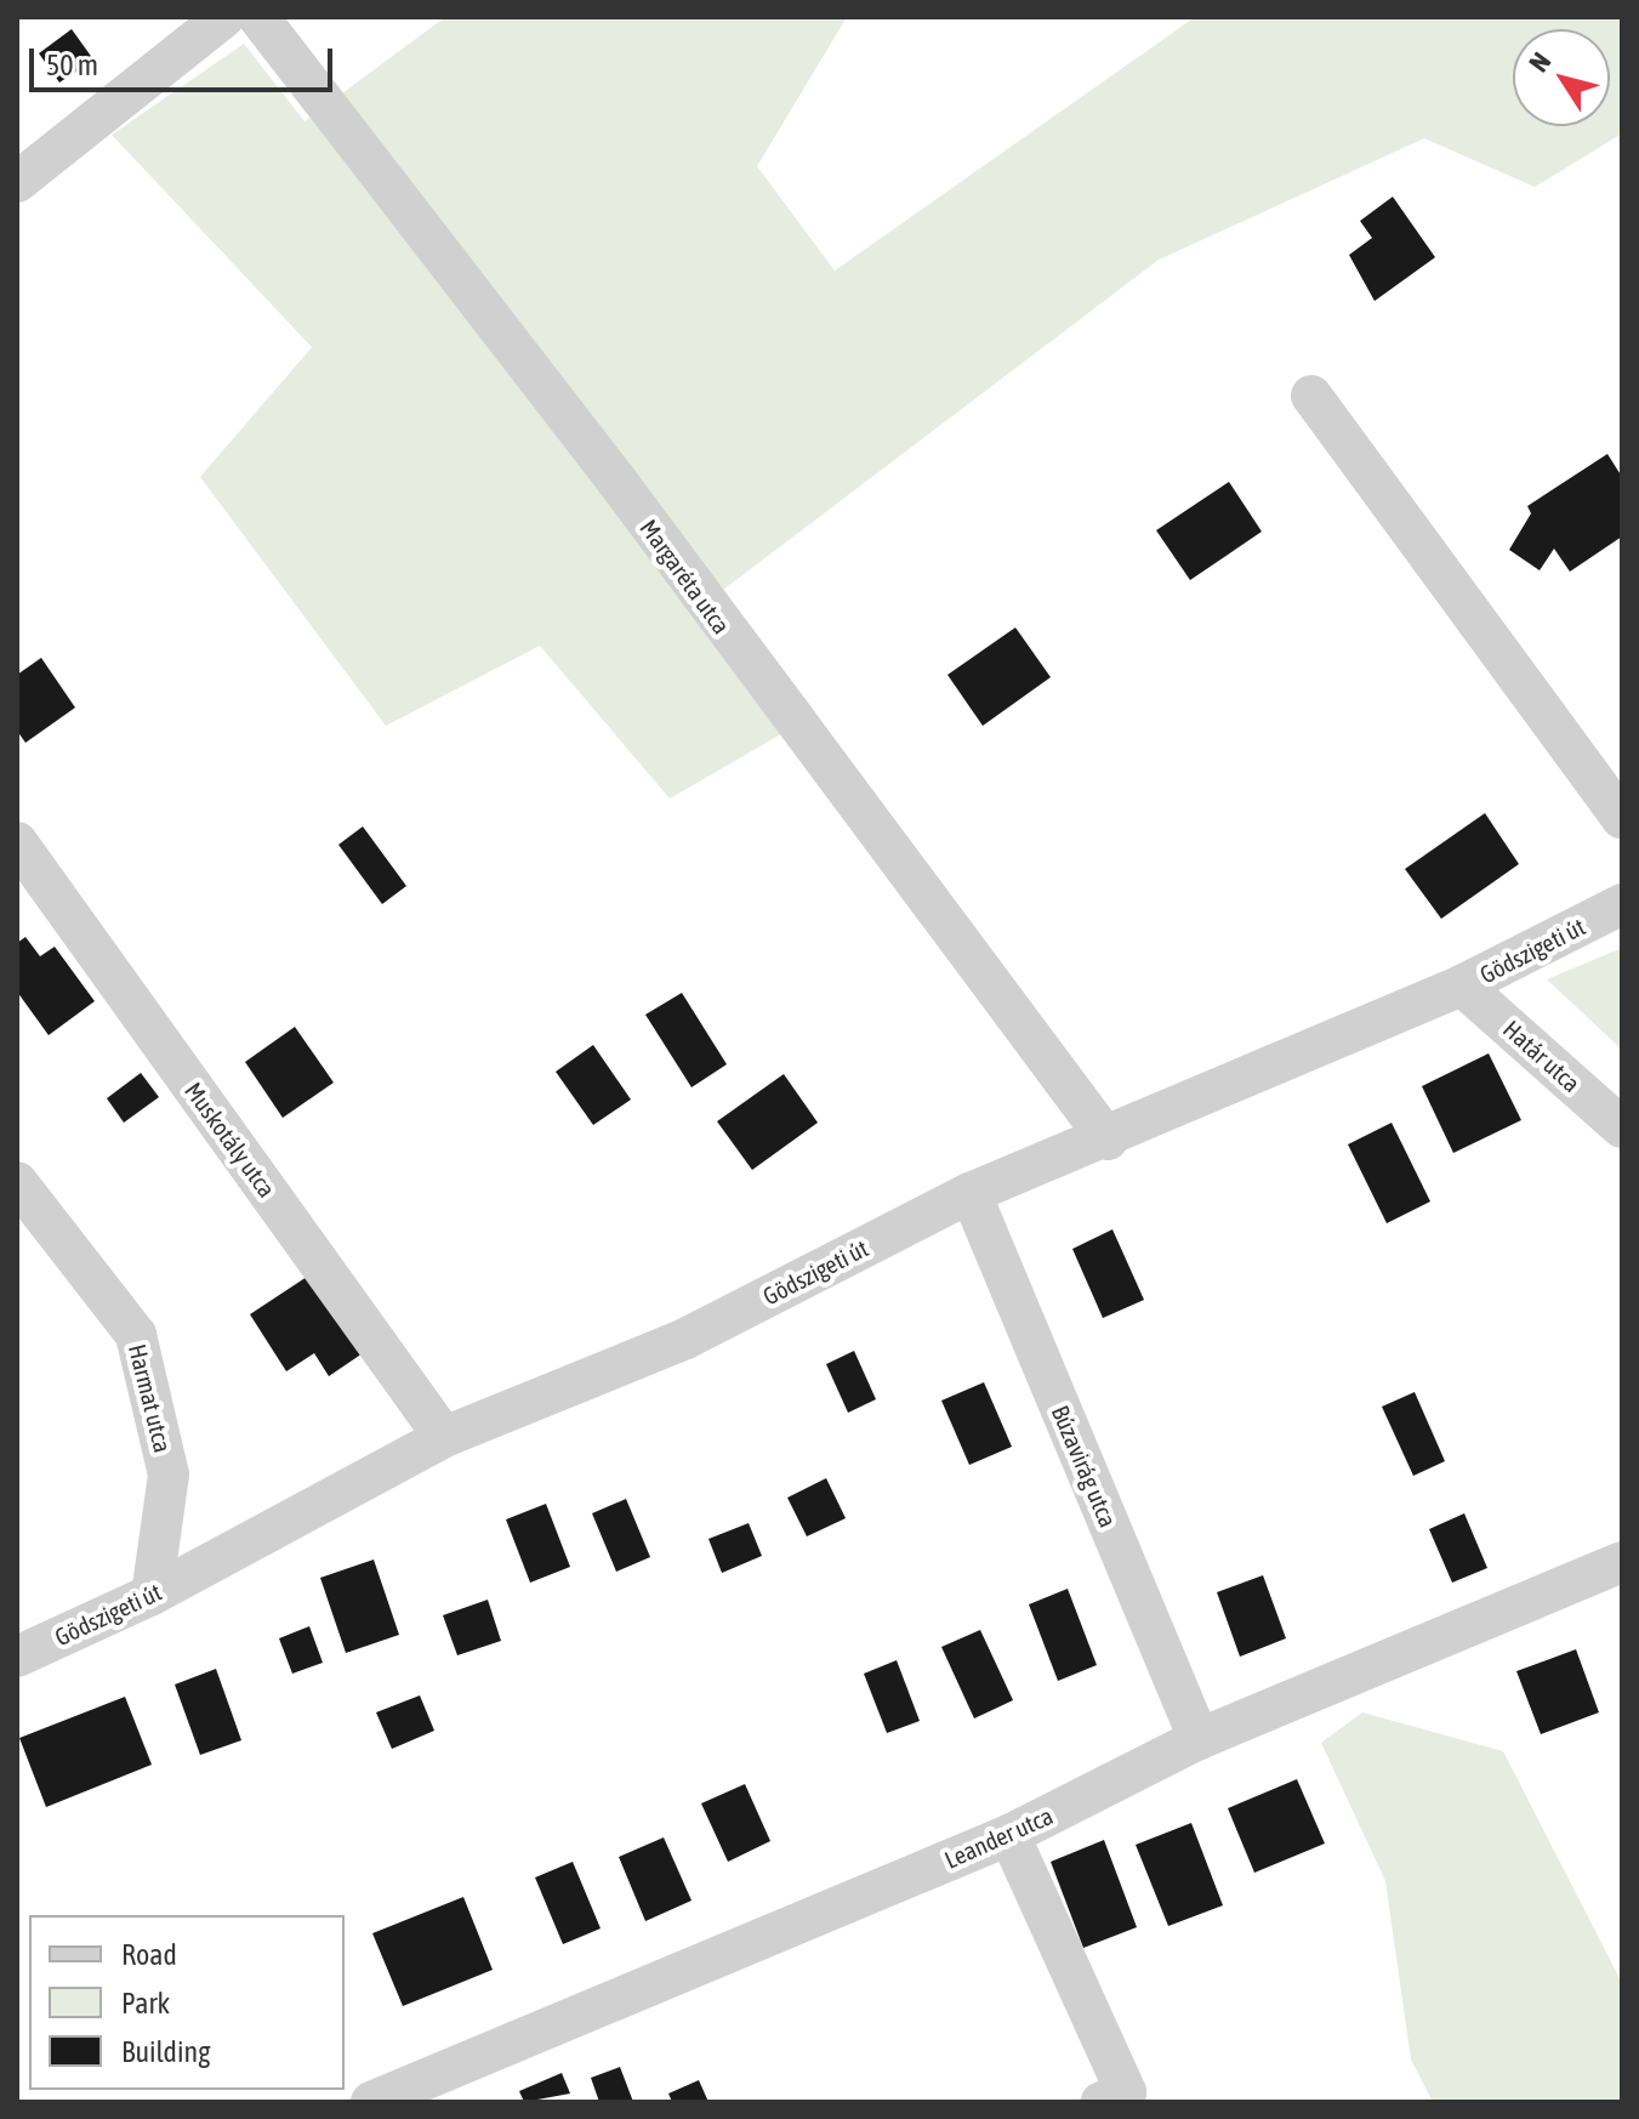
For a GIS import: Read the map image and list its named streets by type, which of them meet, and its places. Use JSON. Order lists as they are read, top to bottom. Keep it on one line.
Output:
{"streets":{"street":["Margaréta utca","Gödszigeti út","Határ utca","Muskotály utca","Harmat utca","Búzavirág utca","Leander utca"]},"crossings":[["Margaréta utca","Gödszigeti út"],["Gödszigeti út","Határ utca"],["Gödszigeti út","Muskotály utca"],["Gödszigeti út","Harmat utca"],["Gödszigeti út","Búzavirág utca"],["Búzavirág utca","Leander utca"]],"legend":["Road","Park","Building"],"scale_bar":"50 m","north":"top left"}
